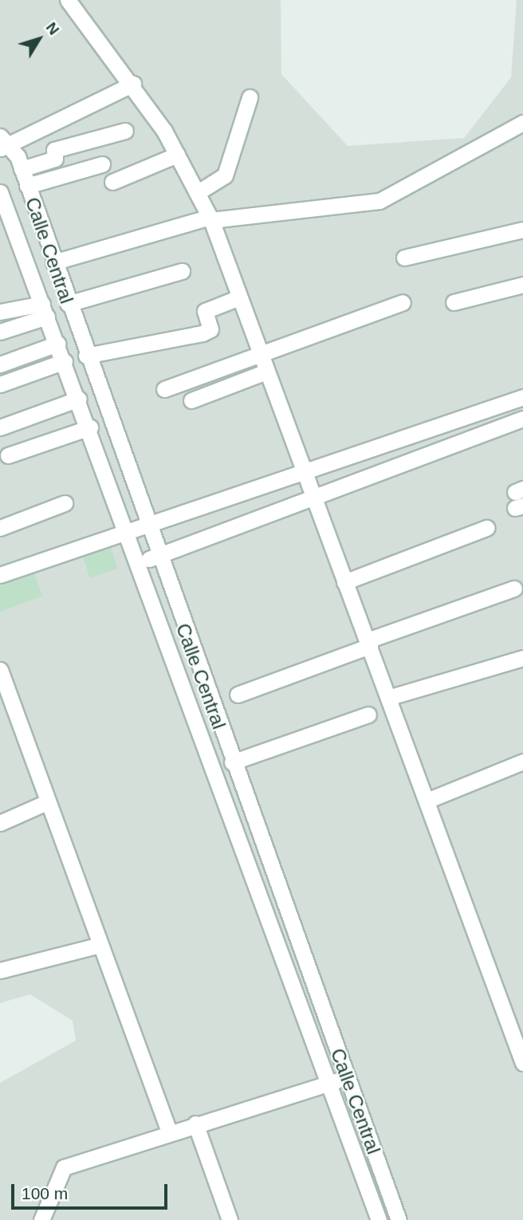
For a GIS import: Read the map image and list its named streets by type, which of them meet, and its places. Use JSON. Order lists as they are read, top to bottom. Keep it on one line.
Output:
{"streets":{"street":["Calle Central"]},"scale_bar":"100 m","north":"top right"}
